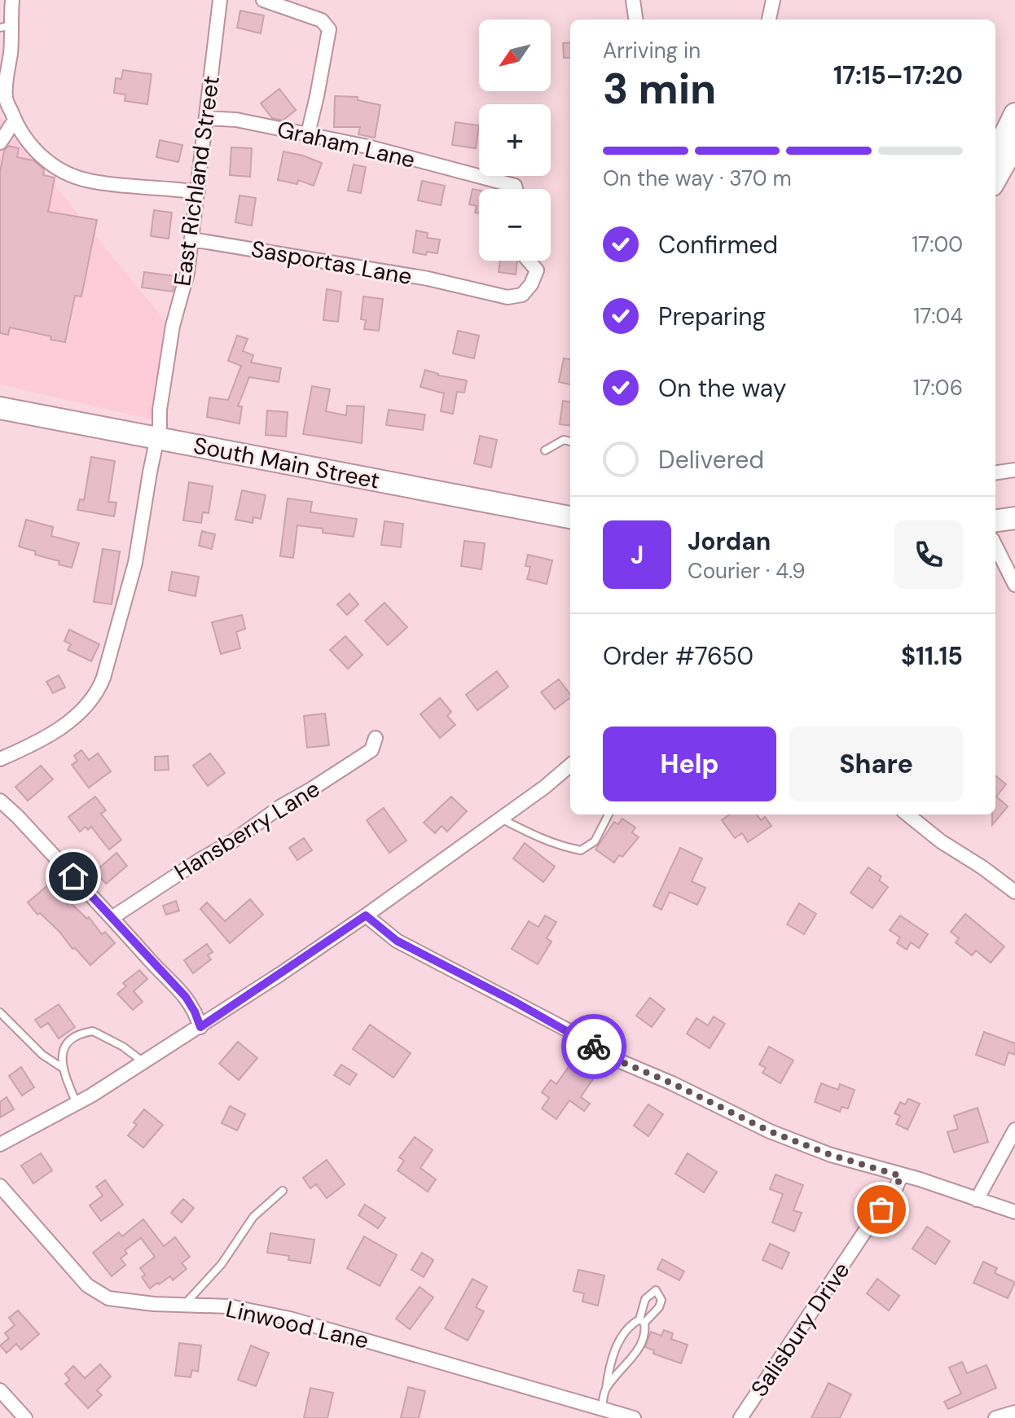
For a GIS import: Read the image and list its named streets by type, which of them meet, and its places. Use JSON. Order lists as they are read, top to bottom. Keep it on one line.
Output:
{"streets":{"main road":["South Main Street"],"street":["Graham Lane","East Richland Street","Sasportas Lane","Hansberry Lane","Linwood Lane","Salisbury Drive"]},"crossings":[["Graham Lane","East Richland Street"],["East Richland Street","Sasportas Lane"],["East Richland Street","South Main Street"]],"north":"bottom left","page":{"map_buttons":["+","−"],"heading":["3 min","Arriving in","17:15–17:20"],"panel":["Jordan","Courier · 4.9","Order #7650","$11.15"],"bar":"On the way · 370 m","list":[["Confirmed","17:00"],["Preparing","17:04"],["On the way","17:06"],"Delivered"],"round":"J","buttons":["Help","Share"]}}
